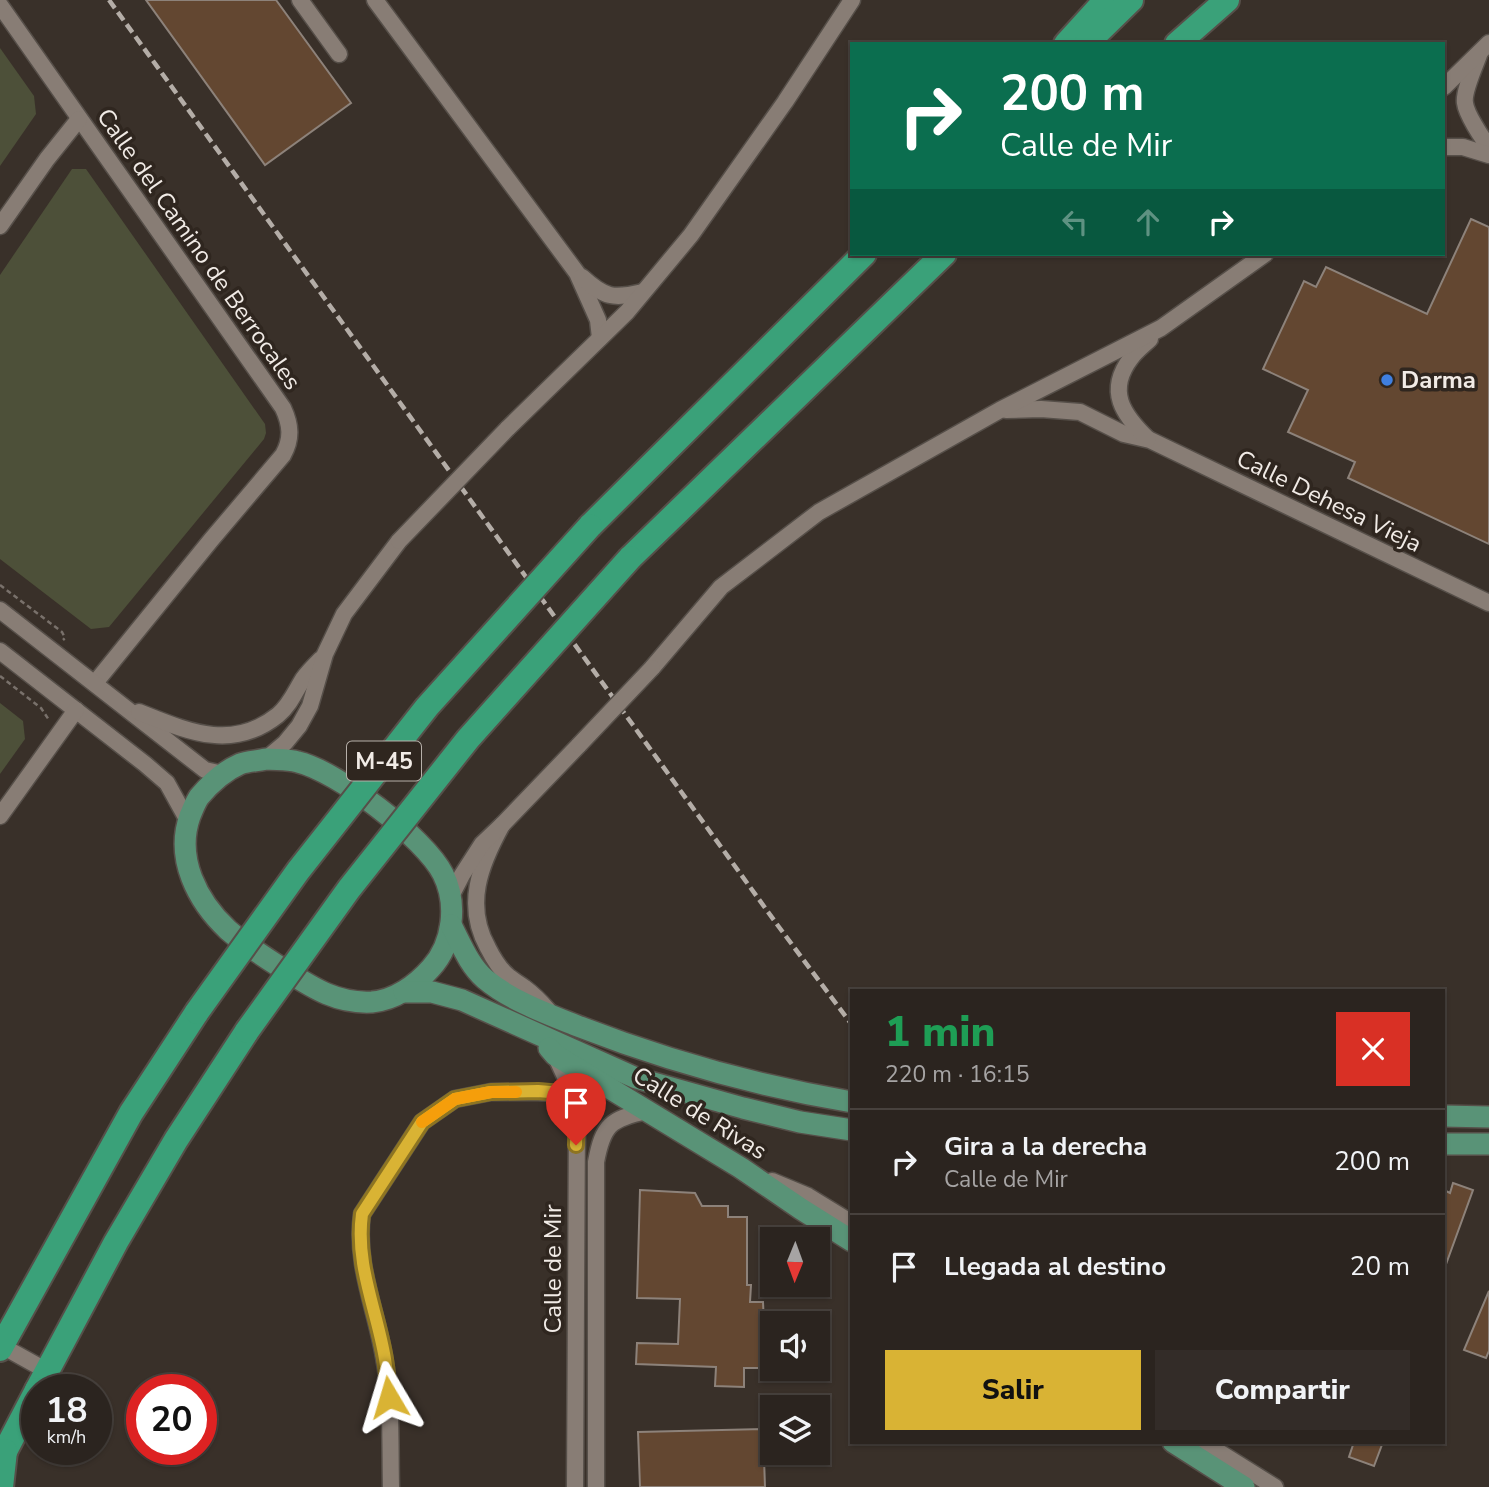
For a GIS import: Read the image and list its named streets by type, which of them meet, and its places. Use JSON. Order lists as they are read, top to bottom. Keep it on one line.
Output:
{"streets":{"highway":["M-45"],"main road":["Calle de Rivas"],"street":["Calle del Camino de Berrocales","Calle Dehesa Vieja","Calle de Mir"]},"crossings":[["Calle de Rivas","Calle de Mir"]],"places":["Darma"],"north":"bottom","page":{"turn":["200 m","Calle de Mir"],"heading":["1 min","220 m · 16:15"],"list":[{"name":"Gira a la derecha","note":"Calle de Mir","value":"200 m"},{"name":"Llegada al destino","value":"20 m"}],"buttons":["Salir","Compartir"],"speed":"18 km/h","limit":"20"}}
